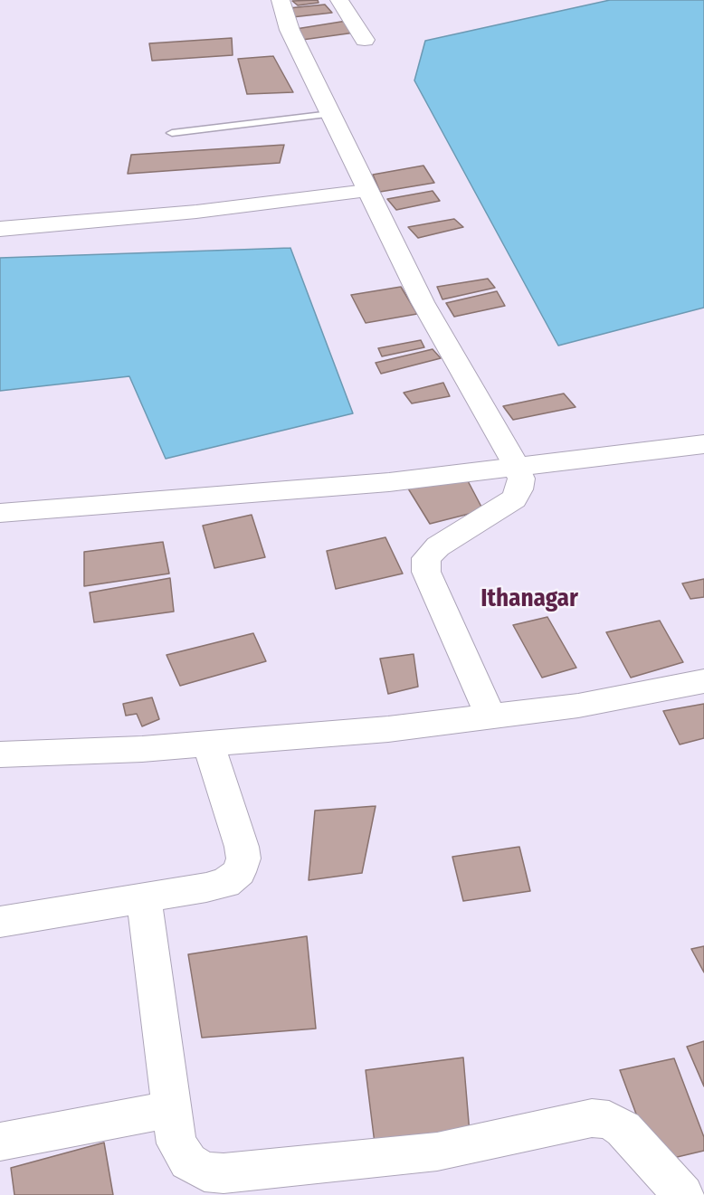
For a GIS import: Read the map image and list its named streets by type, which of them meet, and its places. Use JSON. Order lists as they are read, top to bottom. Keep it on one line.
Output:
{"districts":["Ithanagar"]}
